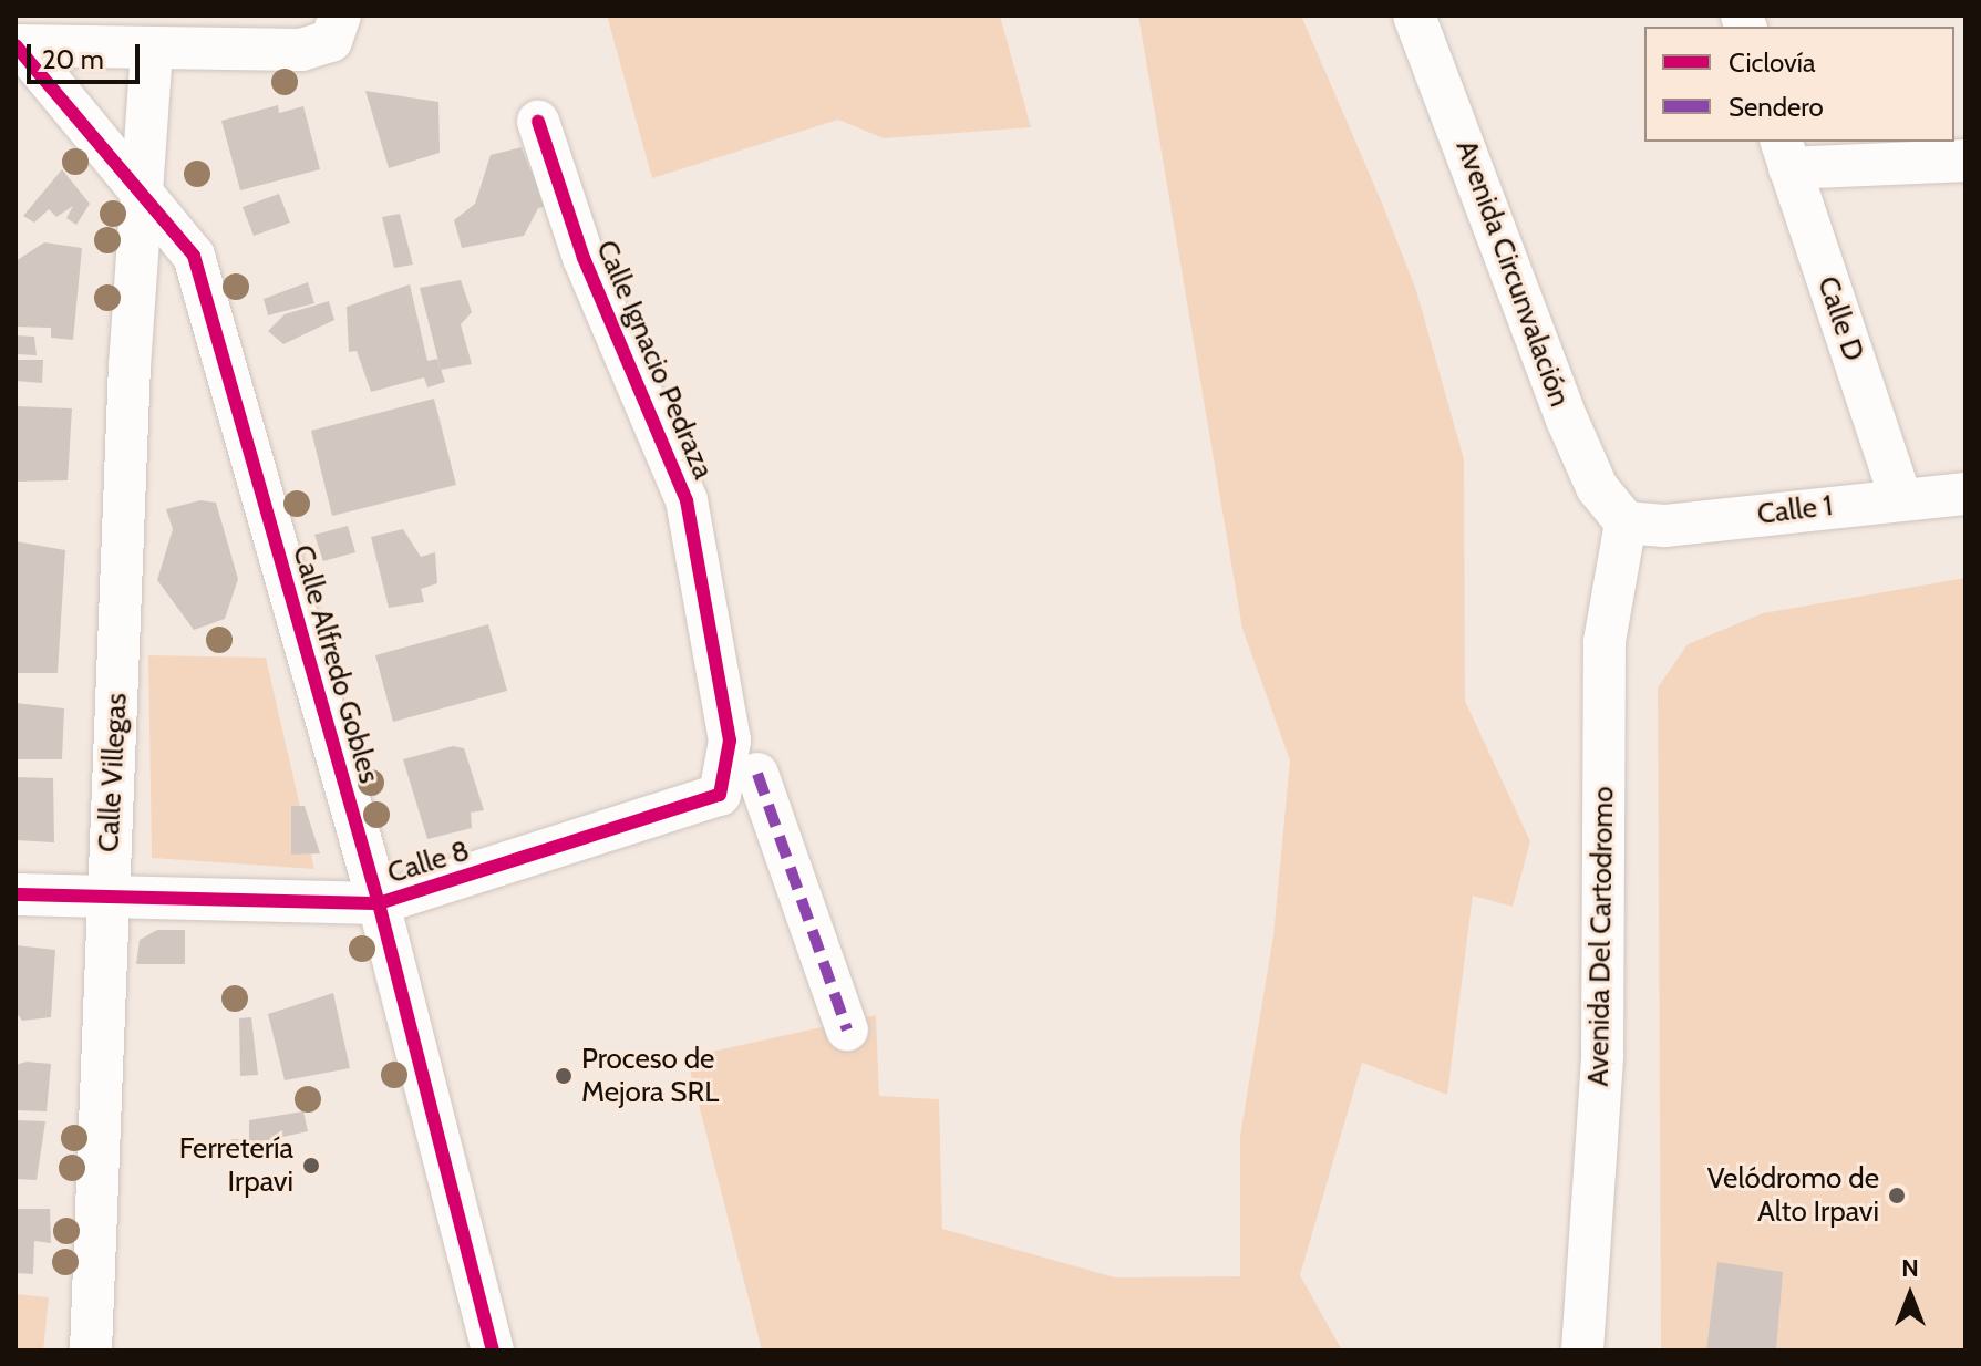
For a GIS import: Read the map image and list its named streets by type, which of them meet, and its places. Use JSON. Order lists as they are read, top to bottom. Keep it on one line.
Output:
{"streets":{"street":["Avenida Circunvalación","Calle D","Calle Ignacio Pedraza","Calle 1","Calle Alfredo Gobles","Calle Villegas","Calle 8","Avenida Del Cartodromo"]},"crossings":[["Avenida Circunvalación","Calle 1"],["Avenida Circunvalación","Avenida Del Cartodromo"],["Calle D","Calle 1"],["Calle Ignacio Pedraza","Calle 8"],["Calle 1","Avenida Del Cartodromo"],["Calle Alfredo Gobles","Calle Villegas"],["Calle Alfredo Gobles","Calle 8"],["Calle Villegas","Calle 8"]],"places":["Proceso de Mejora SRL","Ferretería Irpavi","Velódromo de Alto Irpavi"],"legend":["Ciclovía","Sendero"],"scale_bar":"20 m","north":"top"}
